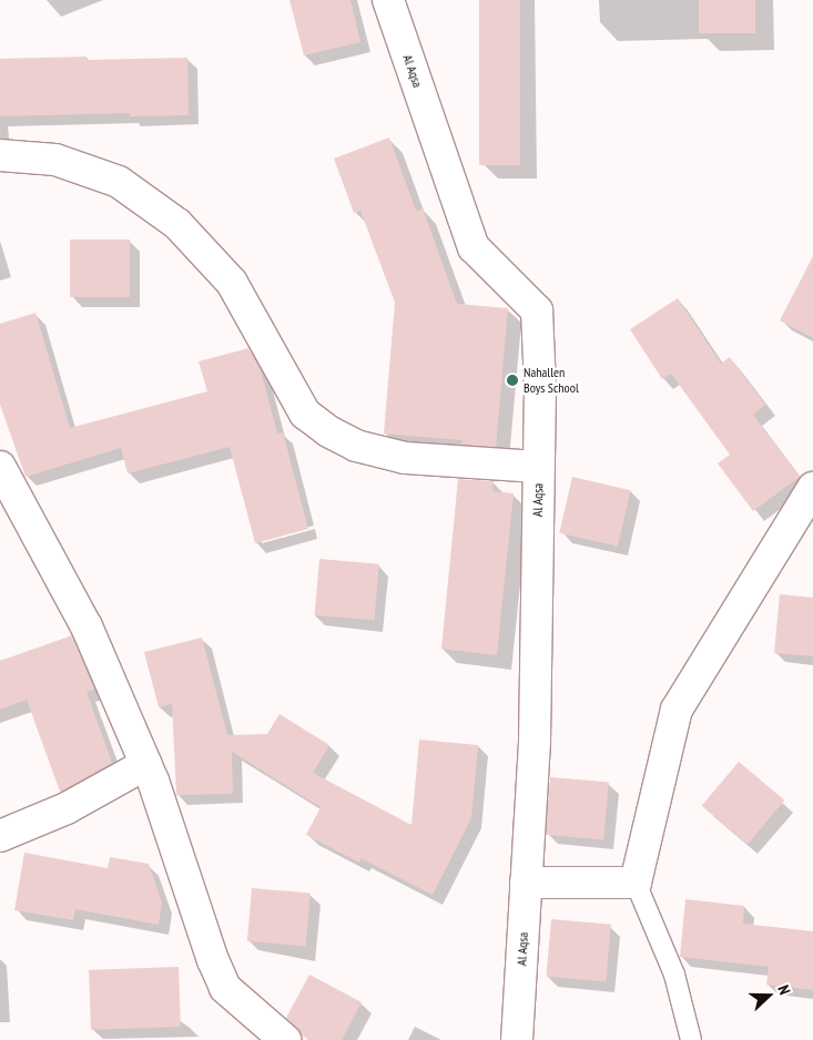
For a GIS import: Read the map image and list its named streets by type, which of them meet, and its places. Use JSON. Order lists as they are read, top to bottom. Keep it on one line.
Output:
{"streets":{"street":["Al Aqsa"]},"places":["Nahallen Boys School"],"north":"right"}
